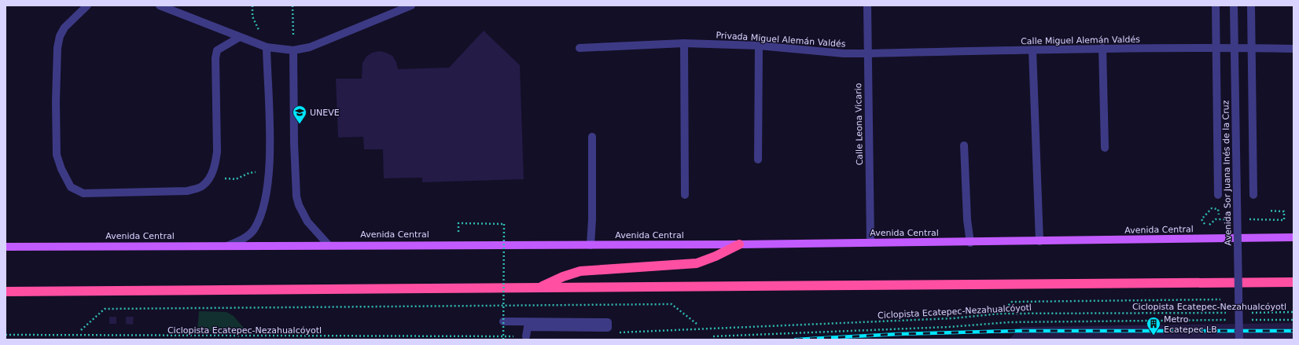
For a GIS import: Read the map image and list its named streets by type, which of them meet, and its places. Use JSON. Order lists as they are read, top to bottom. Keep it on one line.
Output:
{"streets":{"main road":["Avenida Central"],"street":["Privada Miguel Alemán Valdés","Calle Miguel Alemán Valdés","Calle Leona Vicario","Avenida Sor Juana Inés de la Cruz"],"path":["Ciclopista Ecatepec-Nezahualcóyotl"]},"crossings":[["Privada Miguel Alemán Valdés","Calle Miguel Alemán Valdés"],["Privada Miguel Alemán Valdés","Calle Leona Vicario"],["Calle Miguel Alemán Valdés","Calle Leona Vicario"],["Calle Miguel Alemán Valdés","Avenida Sor Juana Inés de la Cruz"],["Calle Leona Vicario","Avenida Central"]],"places":{"school or university":["UNEVE"],"building":["Metro Ecatepec LB"]}}
